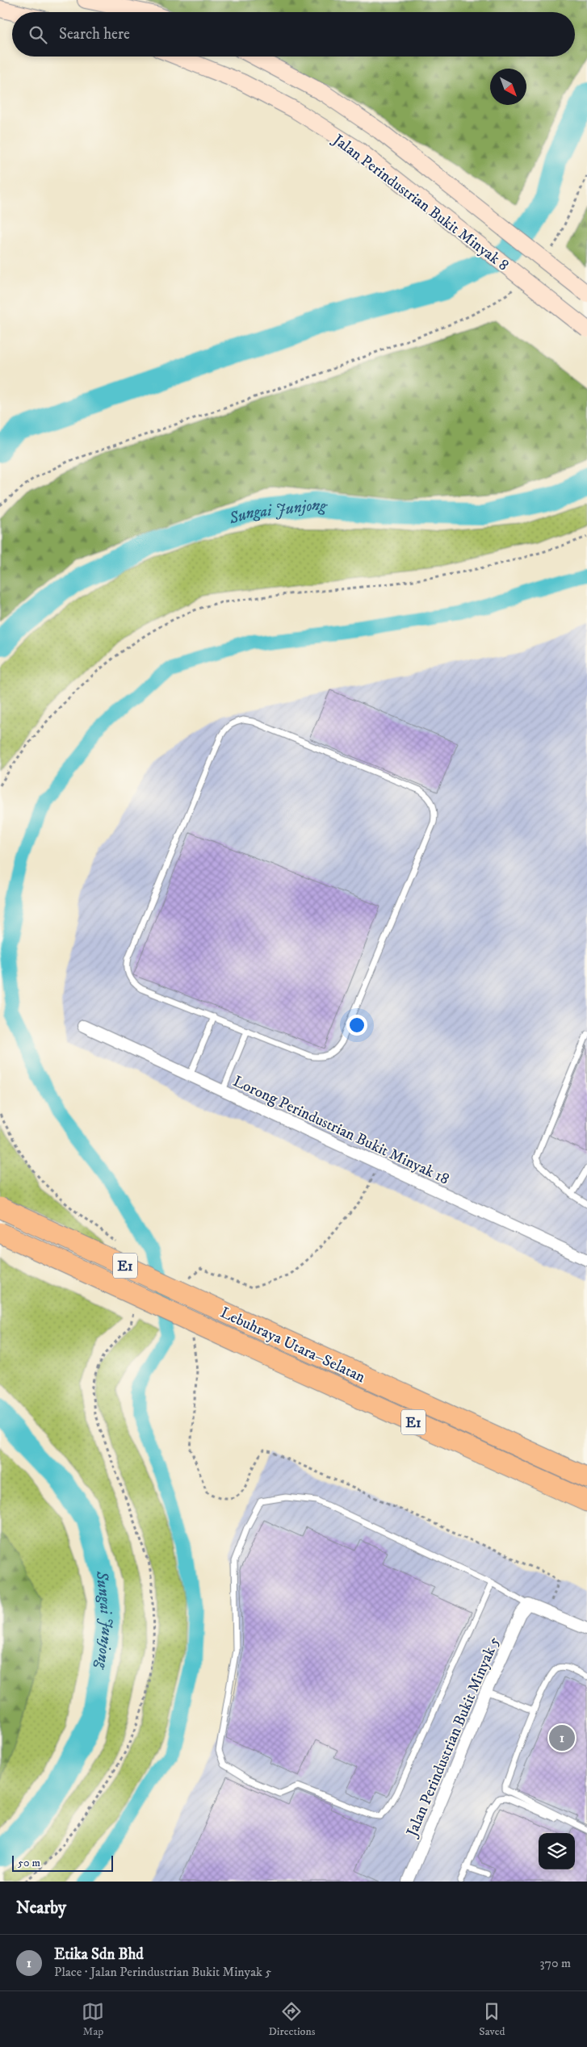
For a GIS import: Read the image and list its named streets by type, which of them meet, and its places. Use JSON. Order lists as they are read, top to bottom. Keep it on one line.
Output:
{"streets":{"highway":["E1","Lebuhraya Utara–Selatan"],"street":["Jalan Perindustrian Bukit Minyak 8","Lorong Perindustrian Bukit Minyak 18","Jalan Perindustrian Bukit Minyak 5"]},"water":["Sungai Junjong"],"scale_bar":"50 m","north":"bottom right","page":{"search":"Search here","pins":"1","scale":"50 m","heading":"Nearby","list":[{"mark":"1","name":"Etika Sdn Bhd","note":"Place · Jalan Perindustrian Bukit Minyak 5","value":"370 m"}],"nav":["Map","Directions","Saved"]}}
